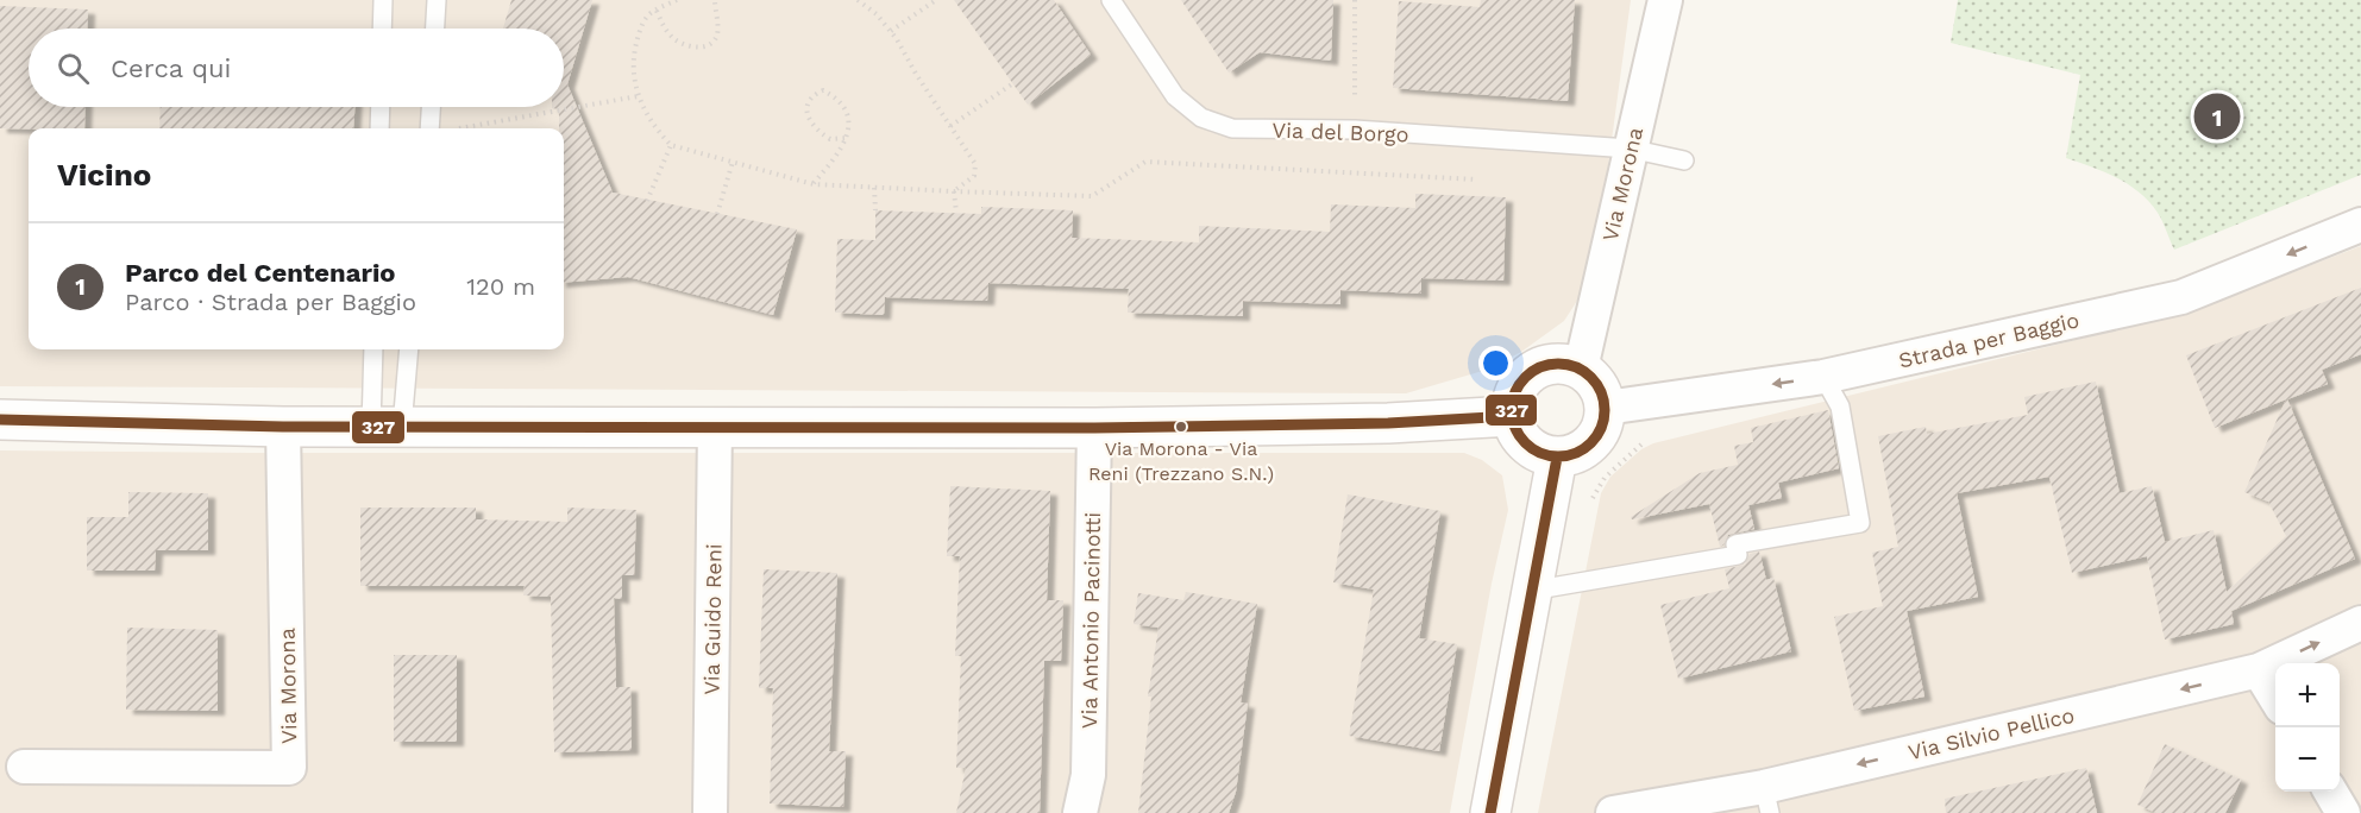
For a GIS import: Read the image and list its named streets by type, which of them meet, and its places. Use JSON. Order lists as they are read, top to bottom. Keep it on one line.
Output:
{"streets":{"street":["Via Morona","Strada per Baggio","Via Guido Reni","Via Antonio Pacinotti","Via Silvio Pellico"],"lane":["Via del Borgo"]},"crossings":[["Via del Borgo","Via Morona"],["Via Morona","Strada per Baggio"]],"one_way":["Strada per Baggio"],"places":["Via Morona - Via Reni (Trezzano S.N.)"],"lines":["transit line 327"],"page":{"search":"Cerca qui","pins":"1","heading":"Vicino","list":[{"mark":"1","name":"Parco del Centenario","note":"Parco · Strada per Baggio","value":"120 m"}],"map_buttons":["+","−"]}}
